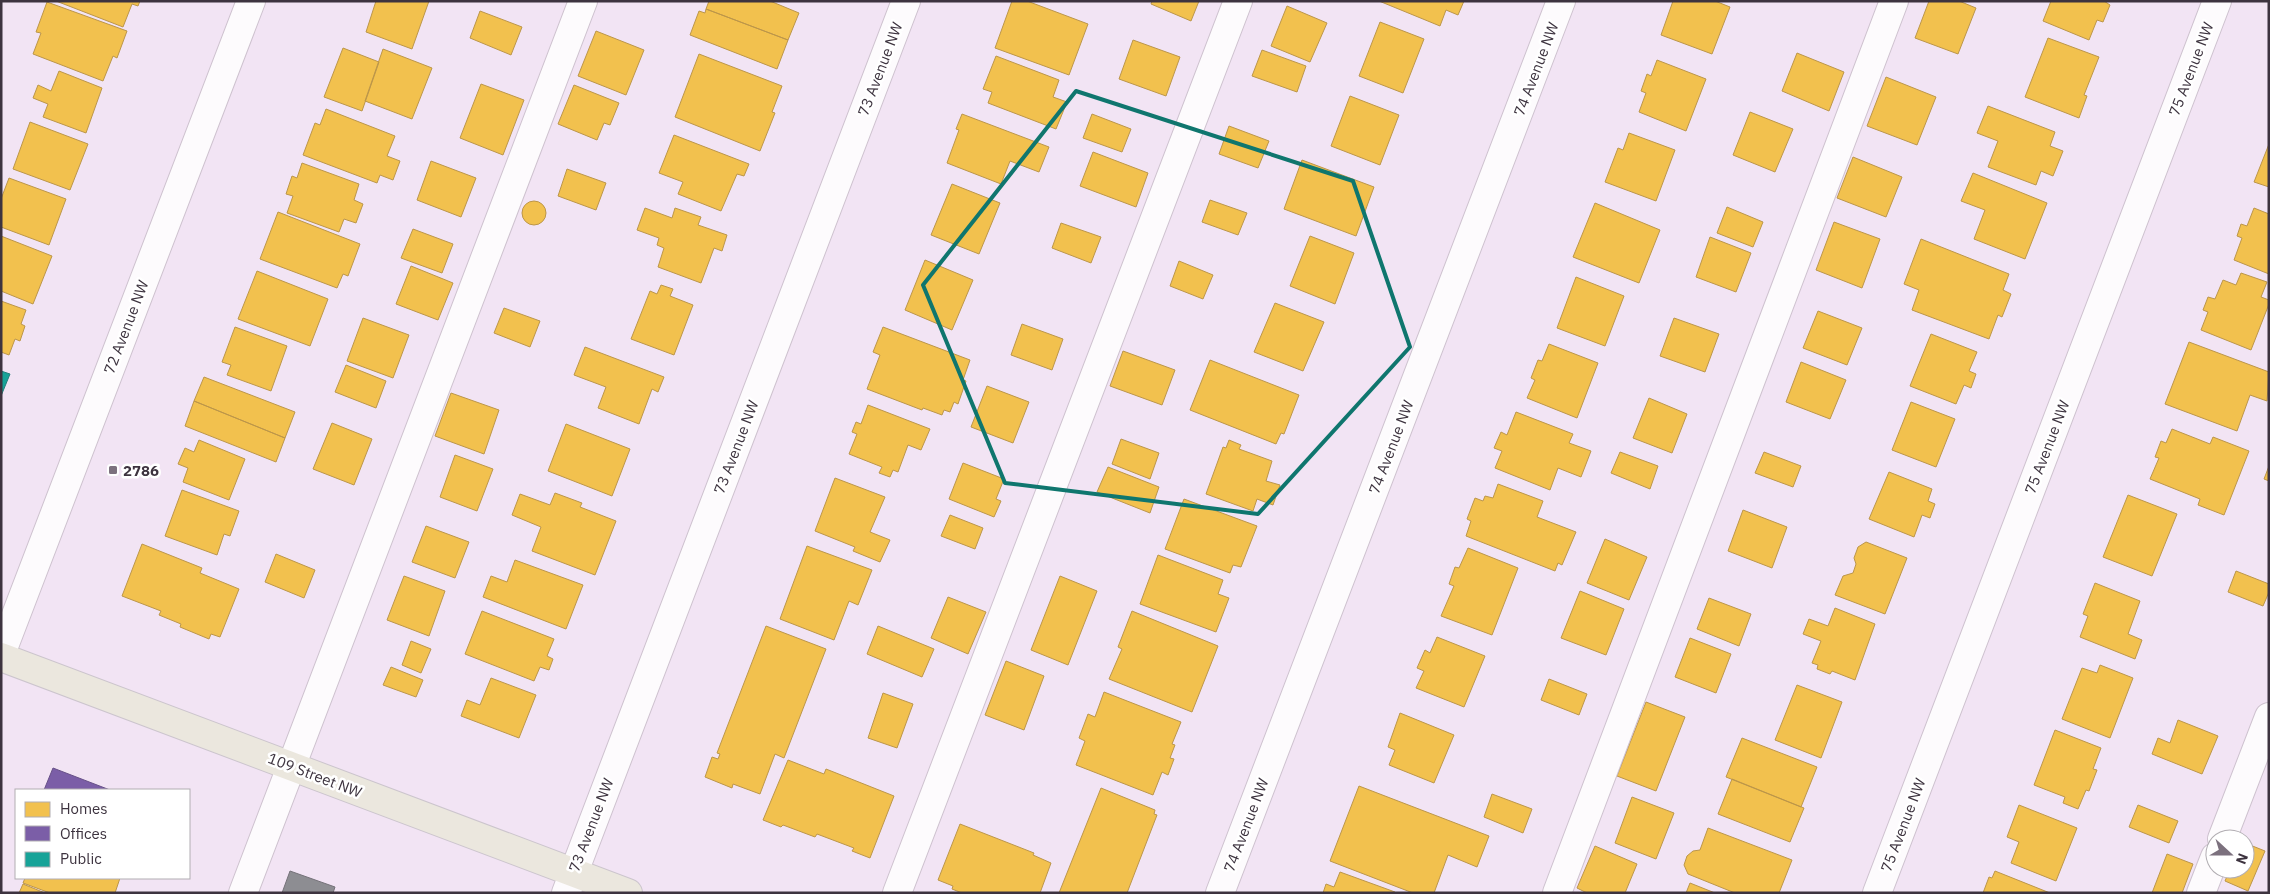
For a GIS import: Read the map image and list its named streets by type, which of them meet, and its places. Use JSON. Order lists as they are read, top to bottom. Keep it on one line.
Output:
{"streets":{"main road":["109 Street NW"],"street":["73 Avenue NW","74 Avenue NW","75 Avenue NW","72 Avenue NW"]},"crossings":[["73 Avenue NW","109 Street NW"],["72 Avenue NW","109 Street NW"]],"places":{"transit":["2786"]},"legend":["Homes","Offices","Public"],"north":"right"}
